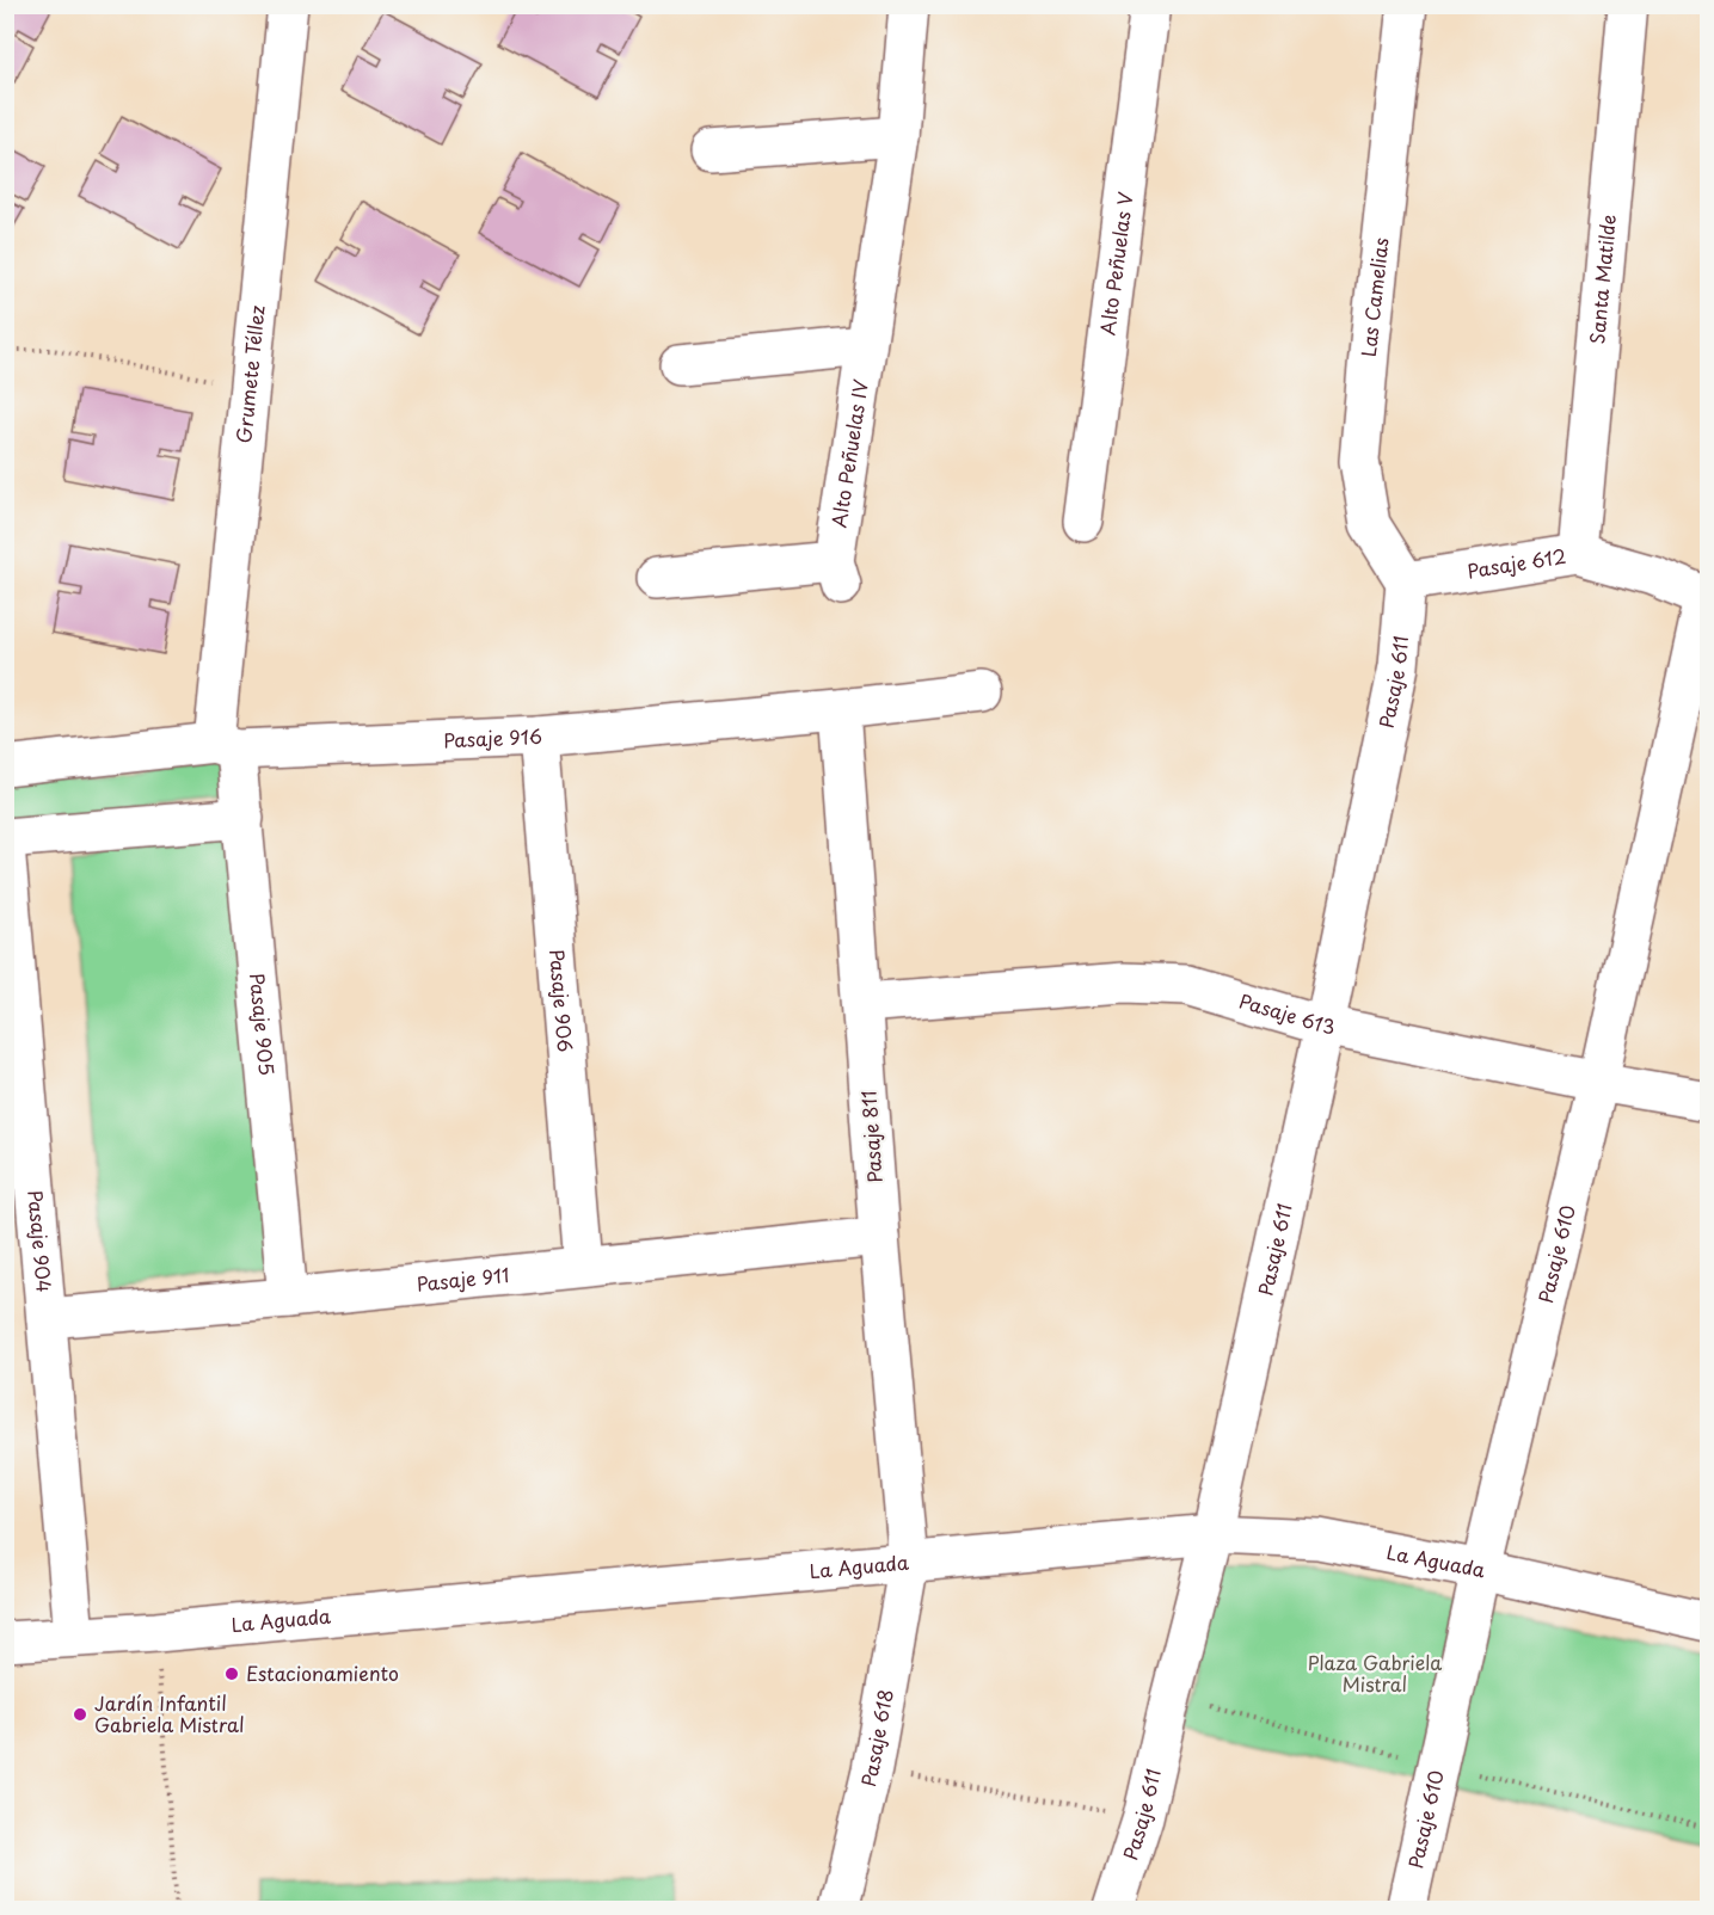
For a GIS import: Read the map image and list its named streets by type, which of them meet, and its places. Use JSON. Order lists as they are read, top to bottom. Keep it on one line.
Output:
{"streets":{"street":["Alto Peñuelas V","Santa Matilde","Las Camelias","Grumete Téllez","Alto Peñuelas IV","Pasaje 612","Pasaje 611","Pasaje 916","Pasaje 906","Pasaje 613","Pasaje 905","Pasaje 811","Pasaje 904","Pasaje 610","Pasaje 911","La Aguada","Pasaje 618"]},"crossings":[["Santa Matilde","Pasaje 612"],["Las Camelias","Pasaje 612"],["Las Camelias","Pasaje 611"],["Grumete Téllez","Pasaje 916"],["Grumete Téllez","Pasaje 905"],["Pasaje 612","Pasaje 611"],["Pasaje 612","Pasaje 610"],["Pasaje 611","Pasaje 613"],["Pasaje 611","La Aguada"],["Pasaje 916","Pasaje 906"],["Pasaje 916","Pasaje 905"],["Pasaje 916","Pasaje 811"],["Pasaje 906","Pasaje 911"],["Pasaje 613","Pasaje 811"],["Pasaje 613","Pasaje 610"],["Pasaje 905","Pasaje 911"],["Pasaje 811","Pasaje 911"],["Pasaje 811","La Aguada"],["Pasaje 811","Pasaje 618"],["Pasaje 904","Pasaje 911"],["Pasaje 904","La Aguada"],["Pasaje 610","La Aguada"],["La Aguada","Pasaje 618"]],"parks":["Plaza Gabriela Mistral"],"places":["Estacionamiento","Jardín Infantil Gabriela Mistral"]}
